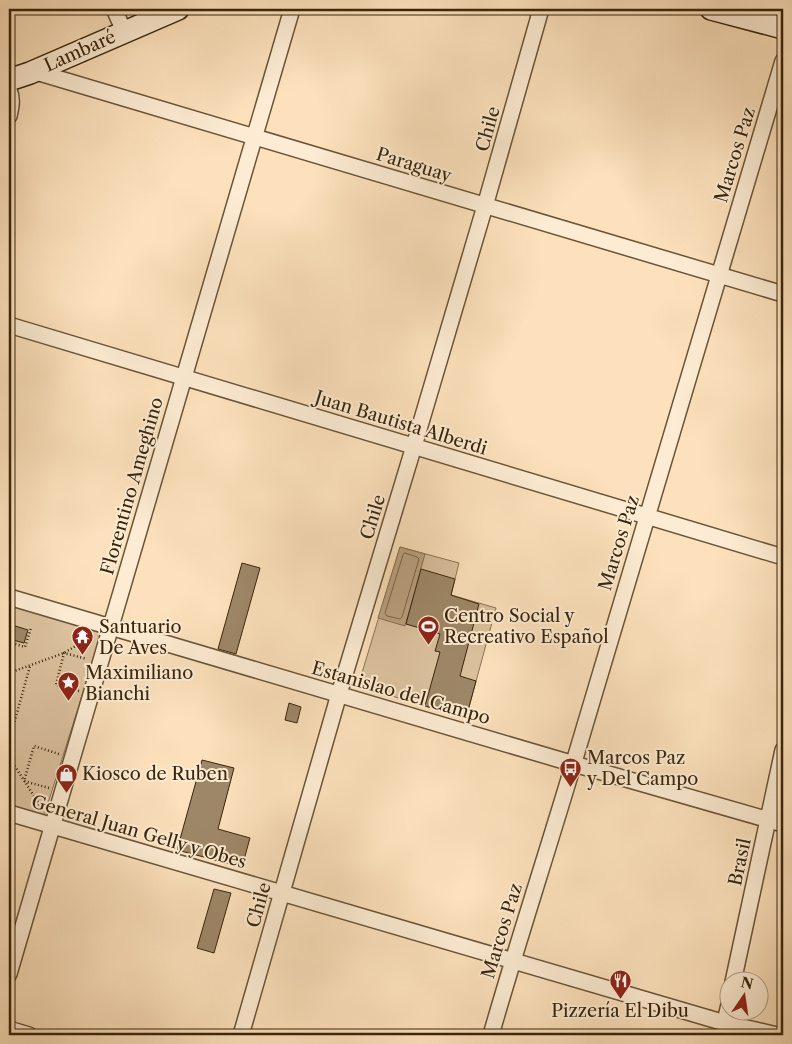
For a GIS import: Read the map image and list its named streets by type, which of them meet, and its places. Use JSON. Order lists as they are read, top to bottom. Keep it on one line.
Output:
{"streets":{"street":["Lambaré","Chile","Marcos Paz","Paraguay","Juan Bautista Alberdi","Florentino Ameghino","Estanislao del Campo","General Juan Gelly y Obes","Brasil"]},"crossings":[["Lambaré","Paraguay"],["Chile","Paraguay"],["Chile","Juan Bautista Alberdi"],["Chile","Estanislao del Campo"],["Chile","General Juan Gelly y Obes"],["Marcos Paz","Paraguay"],["Marcos Paz","Juan Bautista Alberdi"],["Marcos Paz","Estanislao del Campo"],["Marcos Paz","General Juan Gelly y Obes"],["Paraguay","Florentino Ameghino"],["Juan Bautista Alberdi","Florentino Ameghino"],["Florentino Ameghino","Estanislao del Campo"],["Florentino Ameghino","General Juan Gelly y Obes"],["Estanislao del Campo","Brasil"]],"places":{"sports":["Centro Social y Recreativo Español"],"temple":["Santuario De Aves"],"place":["Maximiliano Bianchi"],"bus stop":["Marcos Paz y Del Campo"],"shop":["Kiosco de Ruben"],"restaurant":["Pizzería El Dibu"]},"north":"top"}
